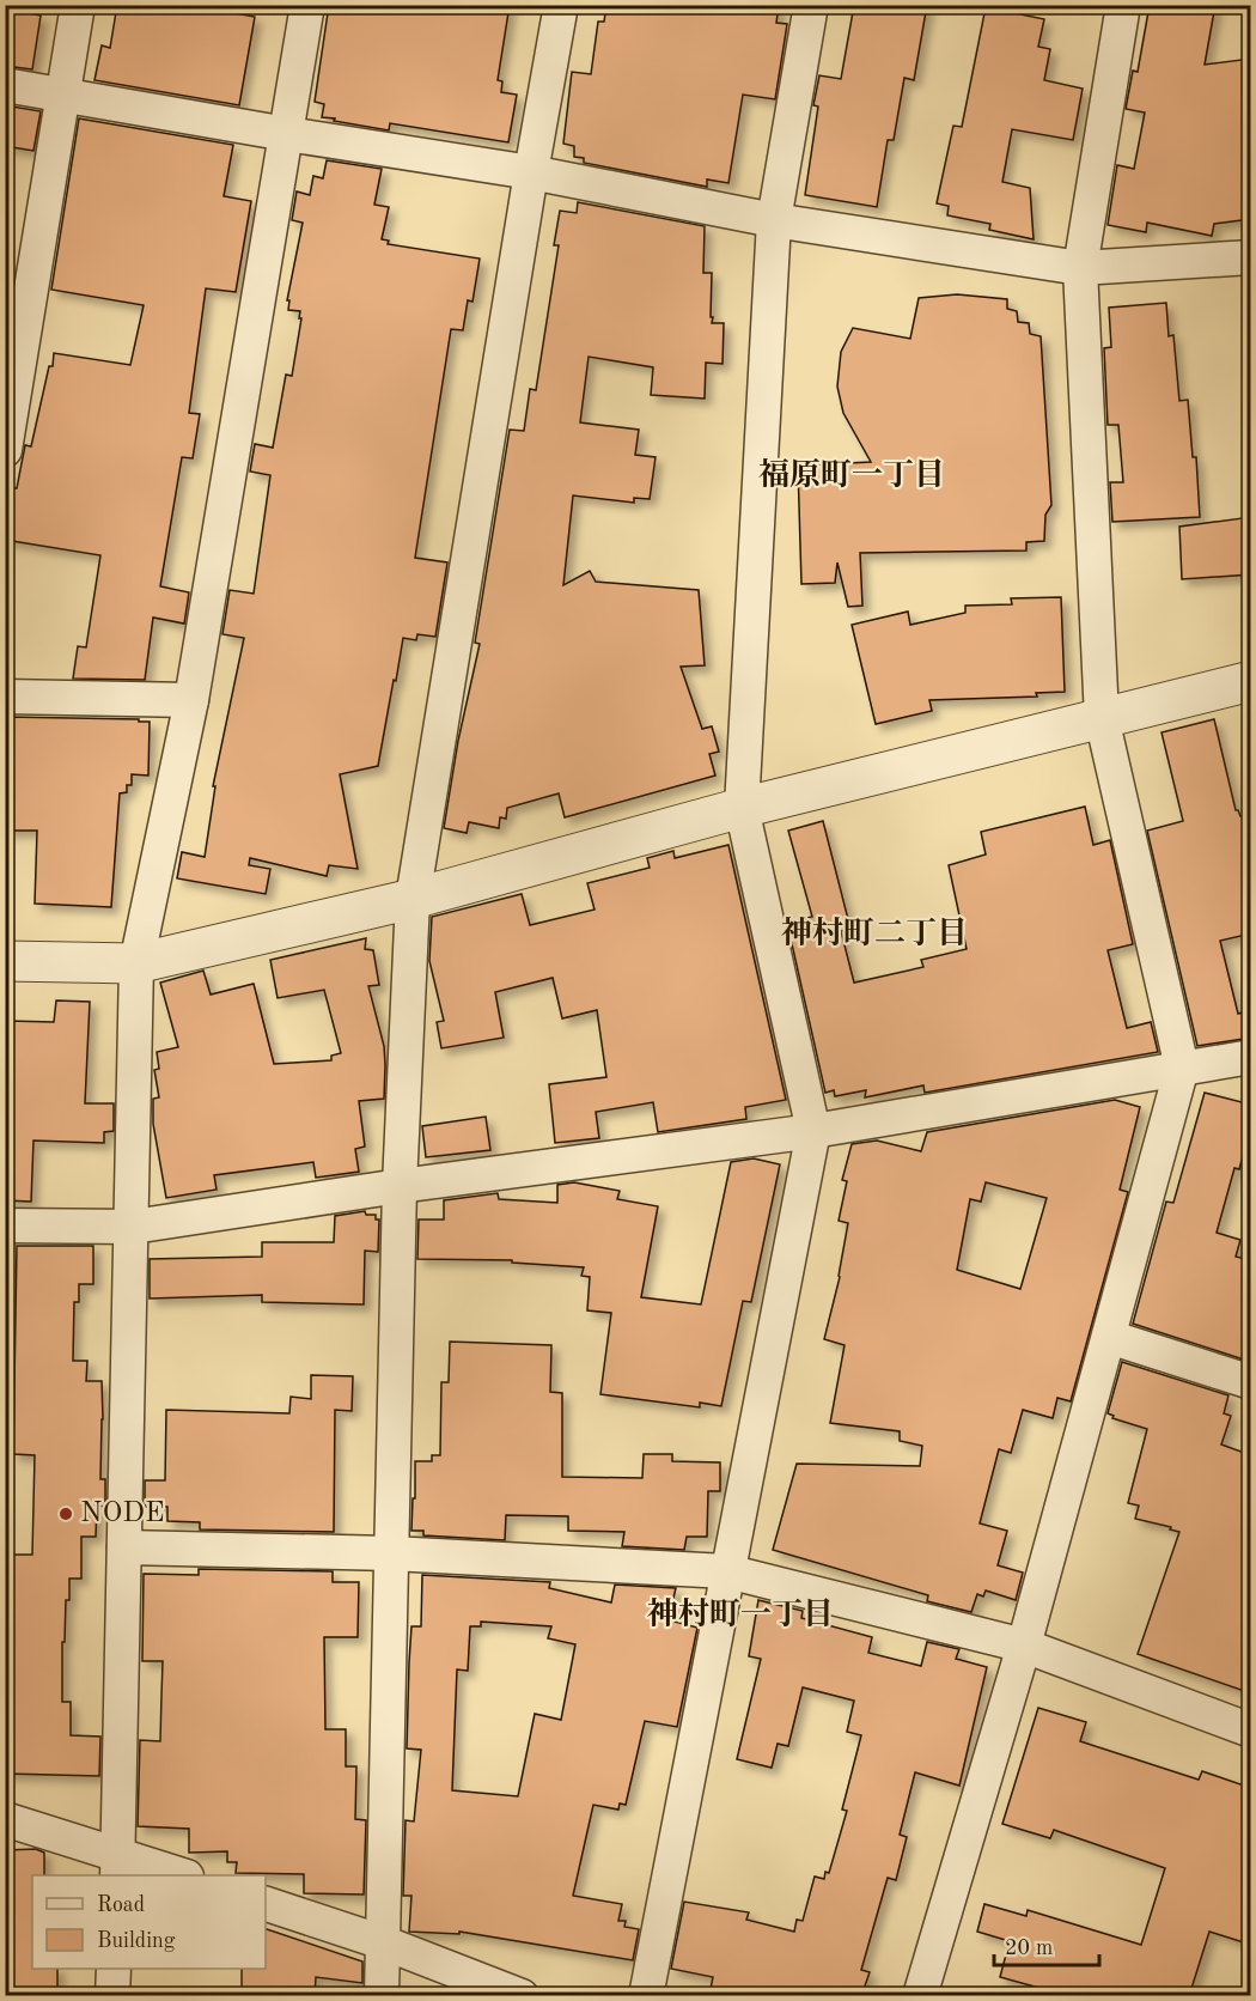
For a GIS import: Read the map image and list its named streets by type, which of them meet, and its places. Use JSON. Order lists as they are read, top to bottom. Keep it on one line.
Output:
{"districts":["福原町一丁目","神村町二丁目","神村町一丁目"],"places":["NODE"],"legend":["Road","Building"],"scale_bar":"20 m"}
